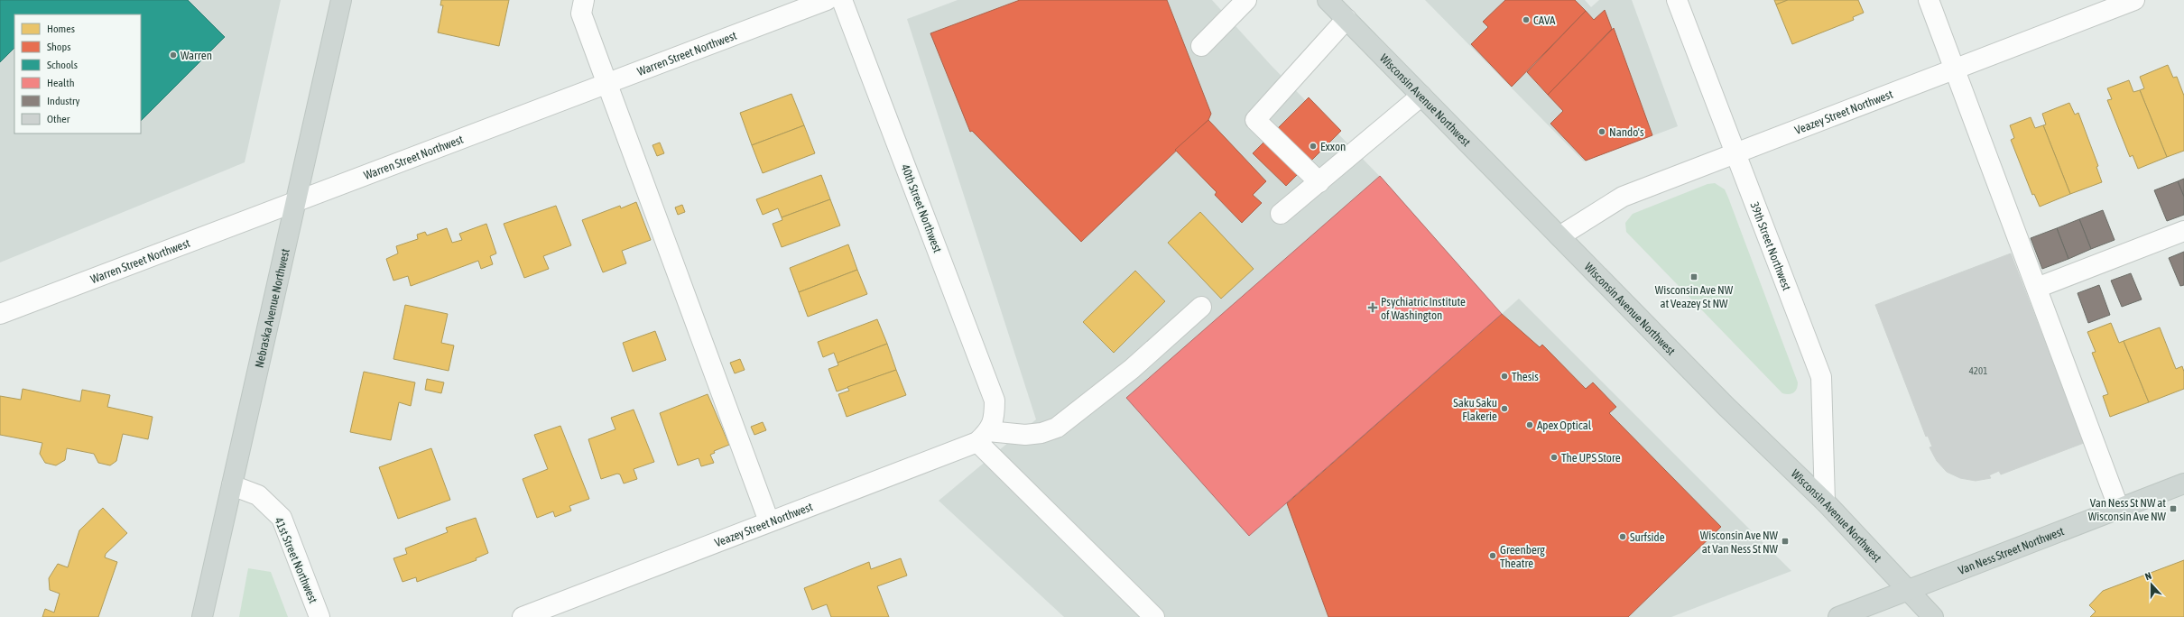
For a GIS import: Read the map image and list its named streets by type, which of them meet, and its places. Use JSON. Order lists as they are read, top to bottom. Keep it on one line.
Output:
{"streets":{"main road":["Wisconsin Avenue Northwest","Nebraska Avenue Northwest","Van Ness Street Northwest"],"street":["Warren Street Northwest","Veazey Street Northwest","40th Street Northwest","39th Street Northwest","41st Street Northwest"]},"crossings":[["Warren Street Northwest","Nebraska Avenue Northwest"],["Wisconsin Avenue Northwest","Veazey Street Northwest"],["Wisconsin Avenue Northwest","39th Street Northwest"],["Wisconsin Avenue Northwest","Van Ness Street Northwest"],["Veazey Street Northwest","40th Street Northwest"],["Veazey Street Northwest","39th Street Northwest"],["Nebraska Avenue Northwest","41st Street Northwest"]],"places":{"other":["CAVA","Warren","Nando's","Exxon","Thesis","Saku Saku Flakerie","Apex Optical","The UPS Store","Surfside","Greenberg Theatre"],"transit":["Wisconsin Ave NW at Veazey St NW","Van Ness St NW at Wisconsin Ave NW","Wisconsin Ave NW at Van Ness St NW"],"health":["Psychiatric Institute of Washington"]},"house_numbers":["4201"],"legend":["Homes","Shops","Schools","Health","Industry","Other"],"north":"top"}
